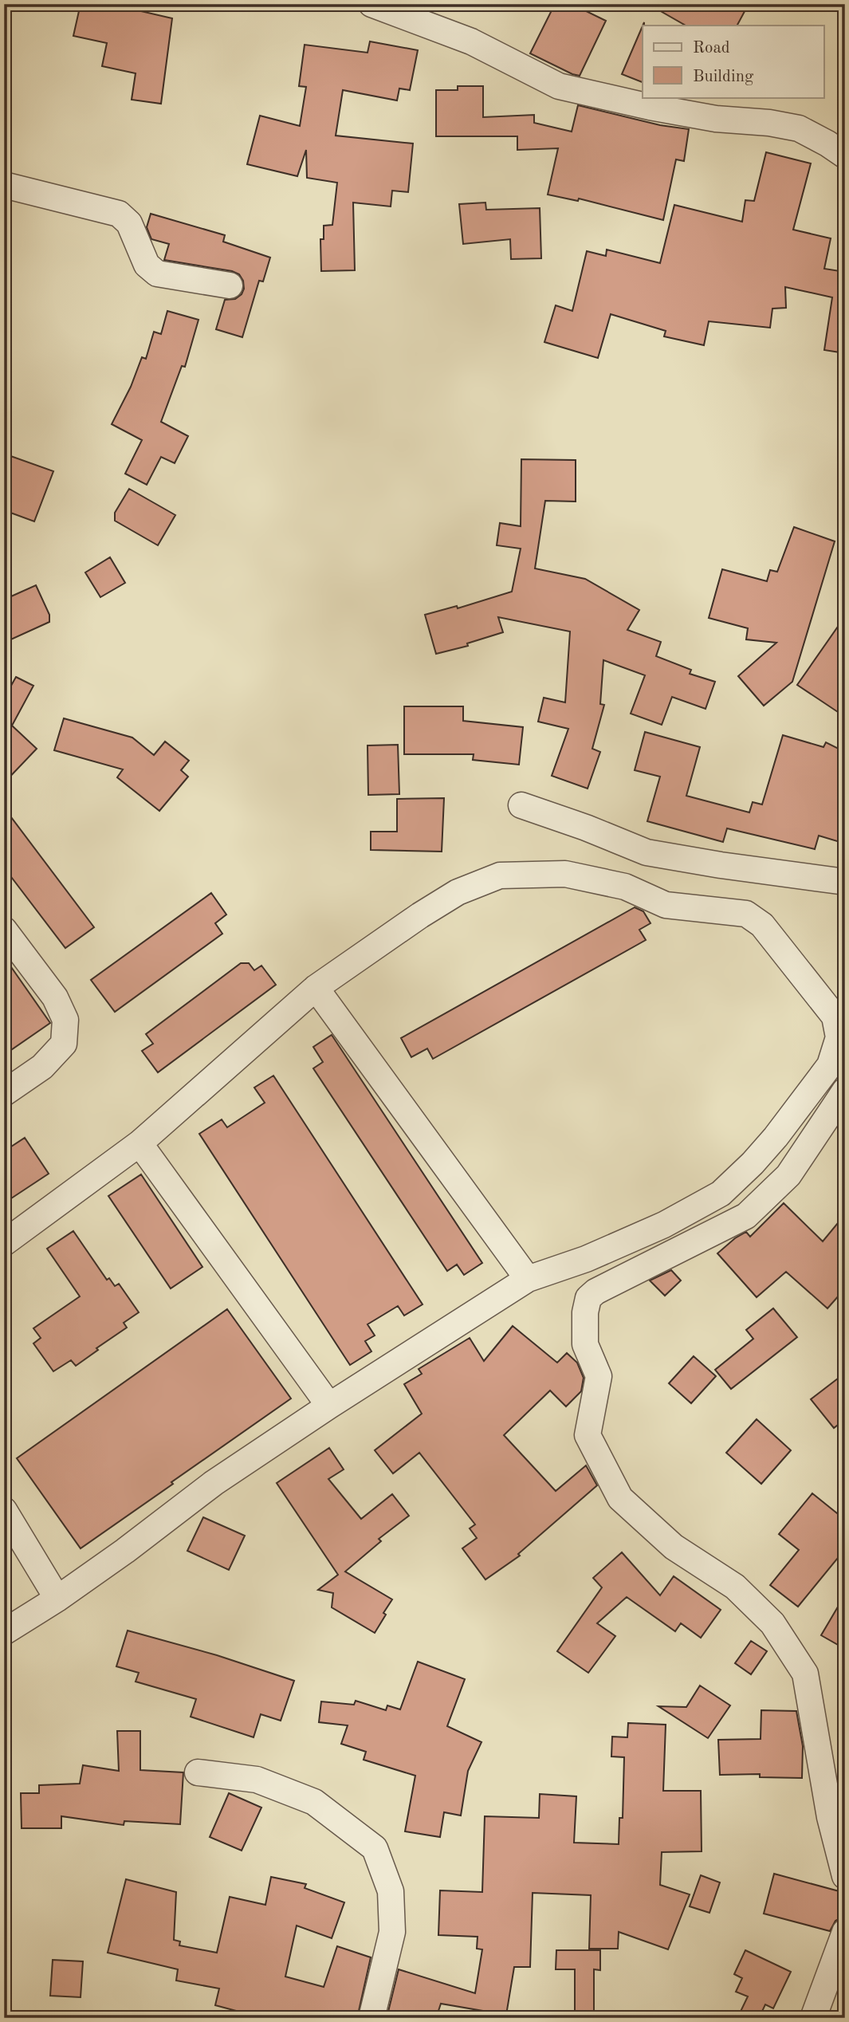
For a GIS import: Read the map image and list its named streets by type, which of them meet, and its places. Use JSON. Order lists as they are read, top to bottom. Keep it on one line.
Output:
{"legend":["Road","Building"]}
